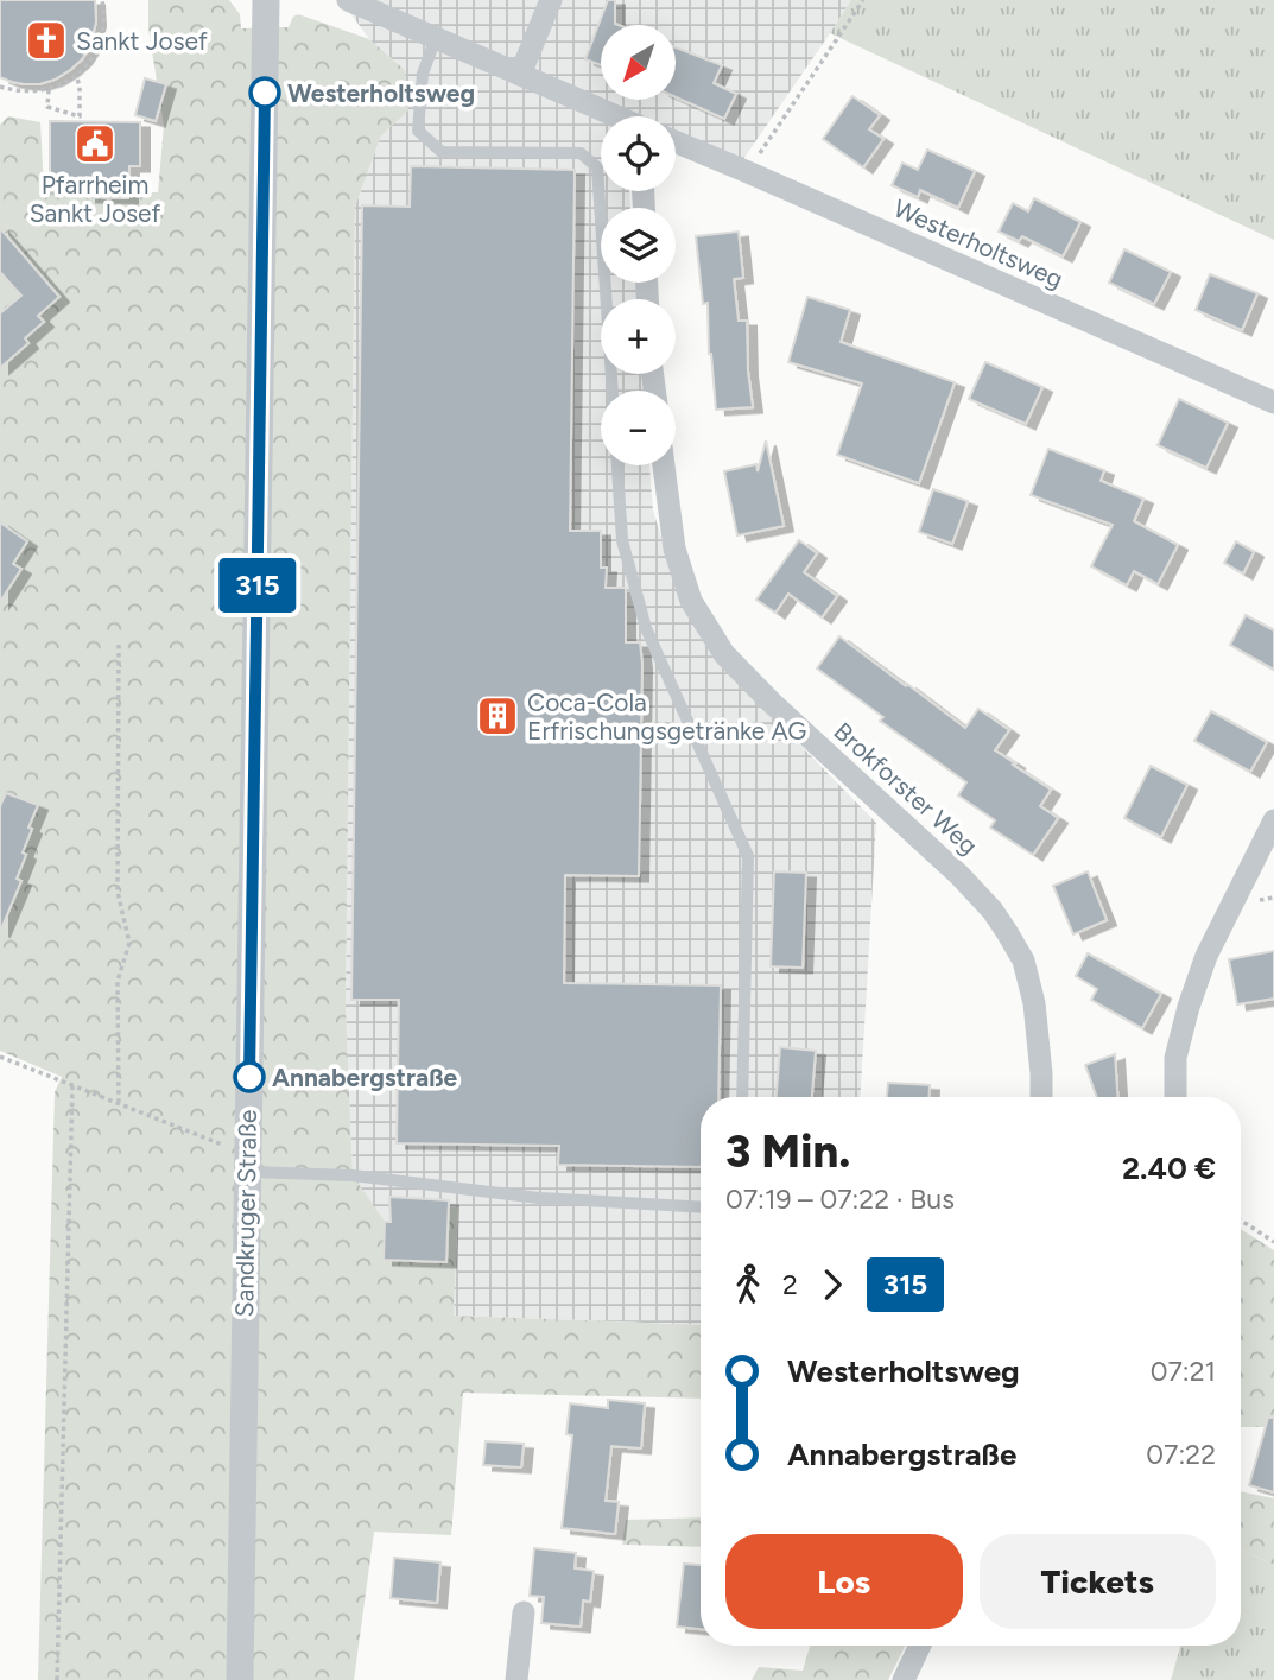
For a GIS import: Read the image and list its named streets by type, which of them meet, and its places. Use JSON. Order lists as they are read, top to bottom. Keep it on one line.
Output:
{"streets":{"street":["Westerholtsweg","Brokforster Weg","Sandkruger Straße"]},"places":{"church":["Sankt Josef"],"other":["Westerholtsweg","Annabergstraße"],"public building":["Pfarrheim Sankt Josef"],"building":["Coca-Cola Erfrischungsgetränke AG"]},"lines":["bus line 315"],"north":"bottom left","page":{"on_map":"315","map_buttons":["+","−"],"heading":["3 Min.","07:19 – 07:22 · Bus","2.40 €"],"legs":["2","315"],"list":[{"name":"Westerholtsweg","value":"07:21"},{"name":"Annabergstraße","value":"07:22"}],"buttons":["Los","Tickets"]}}
